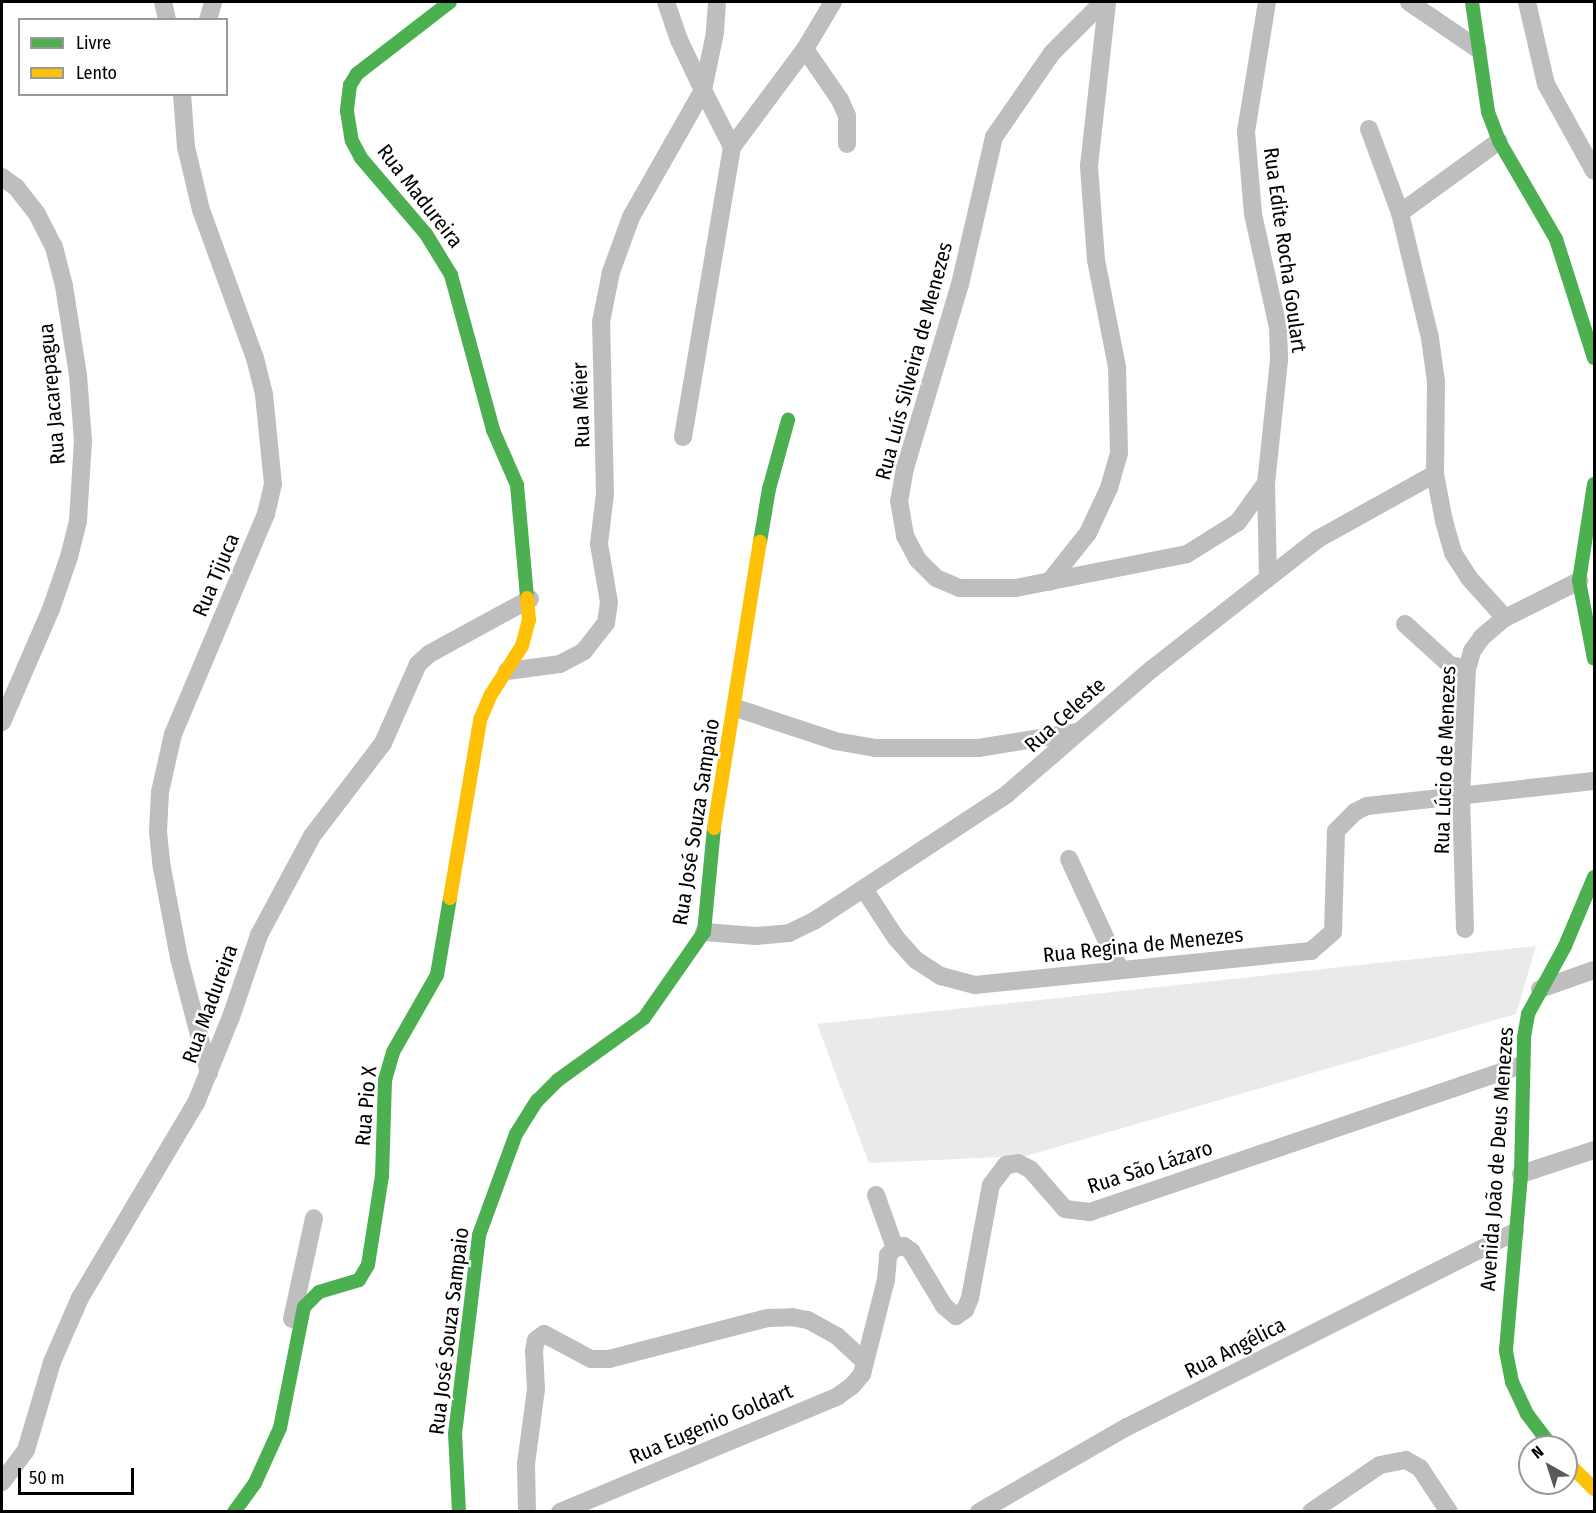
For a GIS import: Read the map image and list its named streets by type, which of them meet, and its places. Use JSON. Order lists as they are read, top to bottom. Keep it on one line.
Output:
{"streets":{"street":["Rua Madureira","Rua Edite Rocha Goulart","Rua Luís Silveira de Menezes","Rua Jacarepagua","Rua Méier","Rua Tijuca","Rua Celeste","Rua Lúcio de Menezes","Rua José Souza Sampaio","Rua Regina de Menezes","Rua Pio X","Avenida João de Deus Menezes","Rua São Lázaro","Rua Angélica","Rua Eugenio Goldart"]},"crossings":[["Rua Madureira","Rua Méier"],["Rua Madureira","Rua Tijuca"],["Rua Madureira","Rua Pio X"],["Rua Edite Rocha Goulart","Rua Luís Silveira de Menezes"],["Rua Edite Rocha Goulart","Rua Celeste"],["Rua Méier","Rua Pio X"],["Rua Celeste","Rua José Souza Sampaio"],["Rua Celeste","Rua Regina de Menezes"],["Rua Lúcio de Menezes","Rua Regina de Menezes"],["Avenida João de Deus Menezes","Rua São Lázaro"],["Avenida João de Deus Menezes","Rua Angélica"],["Rua São Lázaro","Rua Eugenio Goldart"]],"legend":["Livre","Lento"],"scale_bar":"50 m","north":"top left"}
